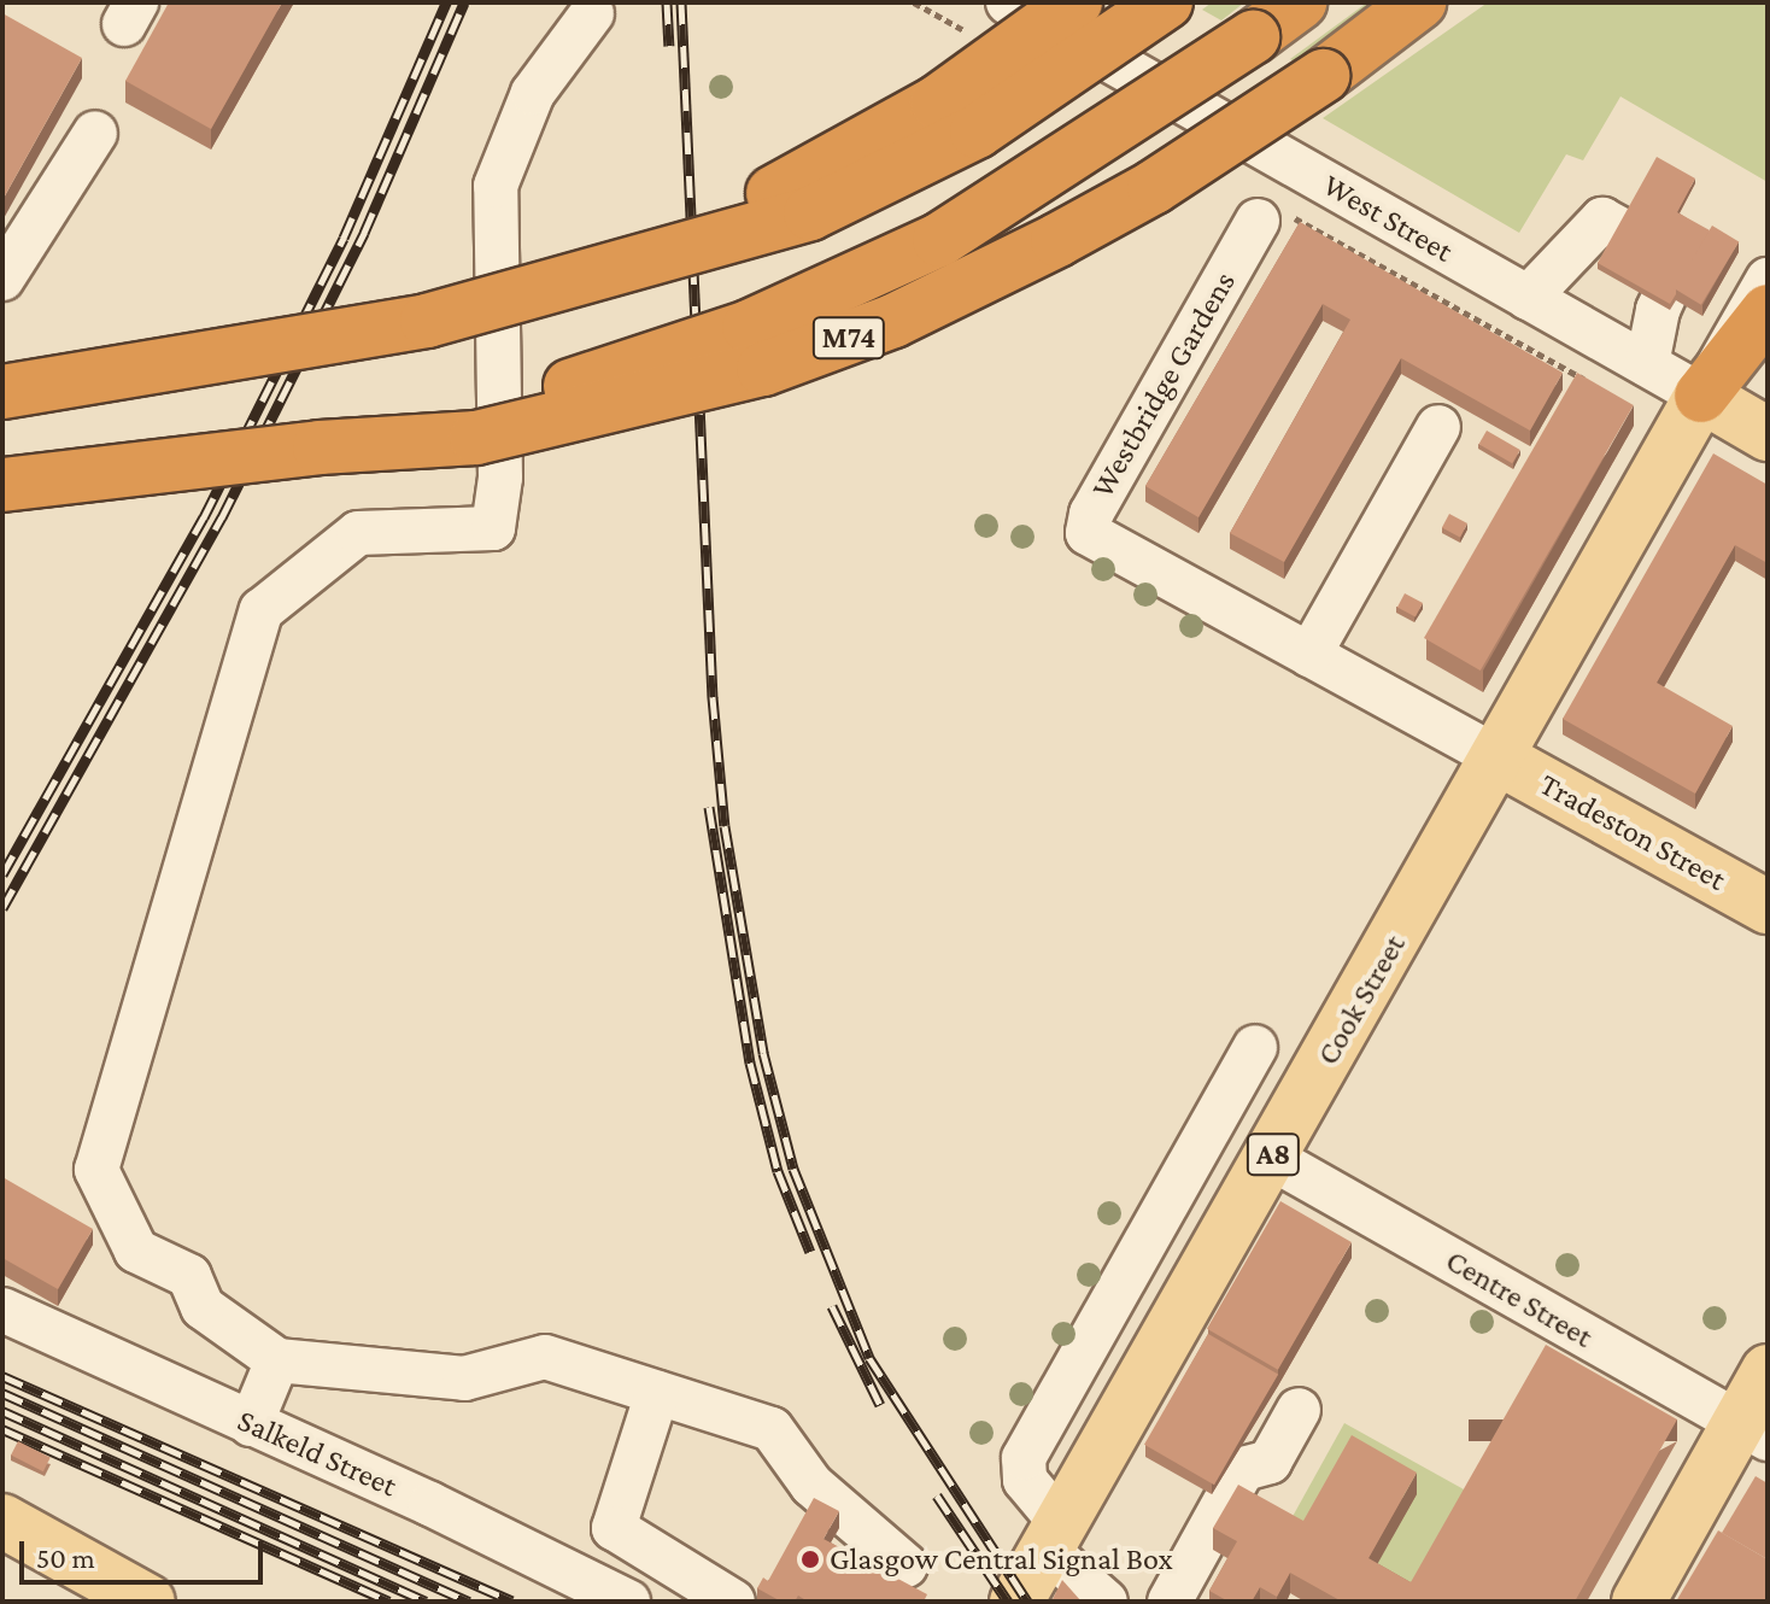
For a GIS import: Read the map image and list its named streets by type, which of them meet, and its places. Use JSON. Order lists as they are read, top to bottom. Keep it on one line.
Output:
{"streets":{"highway":["M74"],"main road":["West Street","Tradeston Street","Cook Street","A8"],"street":["Westbridge Gardens","Centre Street","Salkeld Street"]},"crossings":[["West Street","Cook Street"],["Westbridge Gardens","Tradeston Street"],["Westbridge Gardens","Cook Street"],["Tradeston Street","Cook Street"],["Cook Street","Centre Street"]],"places":["Glasgow Central Signal Box"],"scale_bar":"50 m"}
